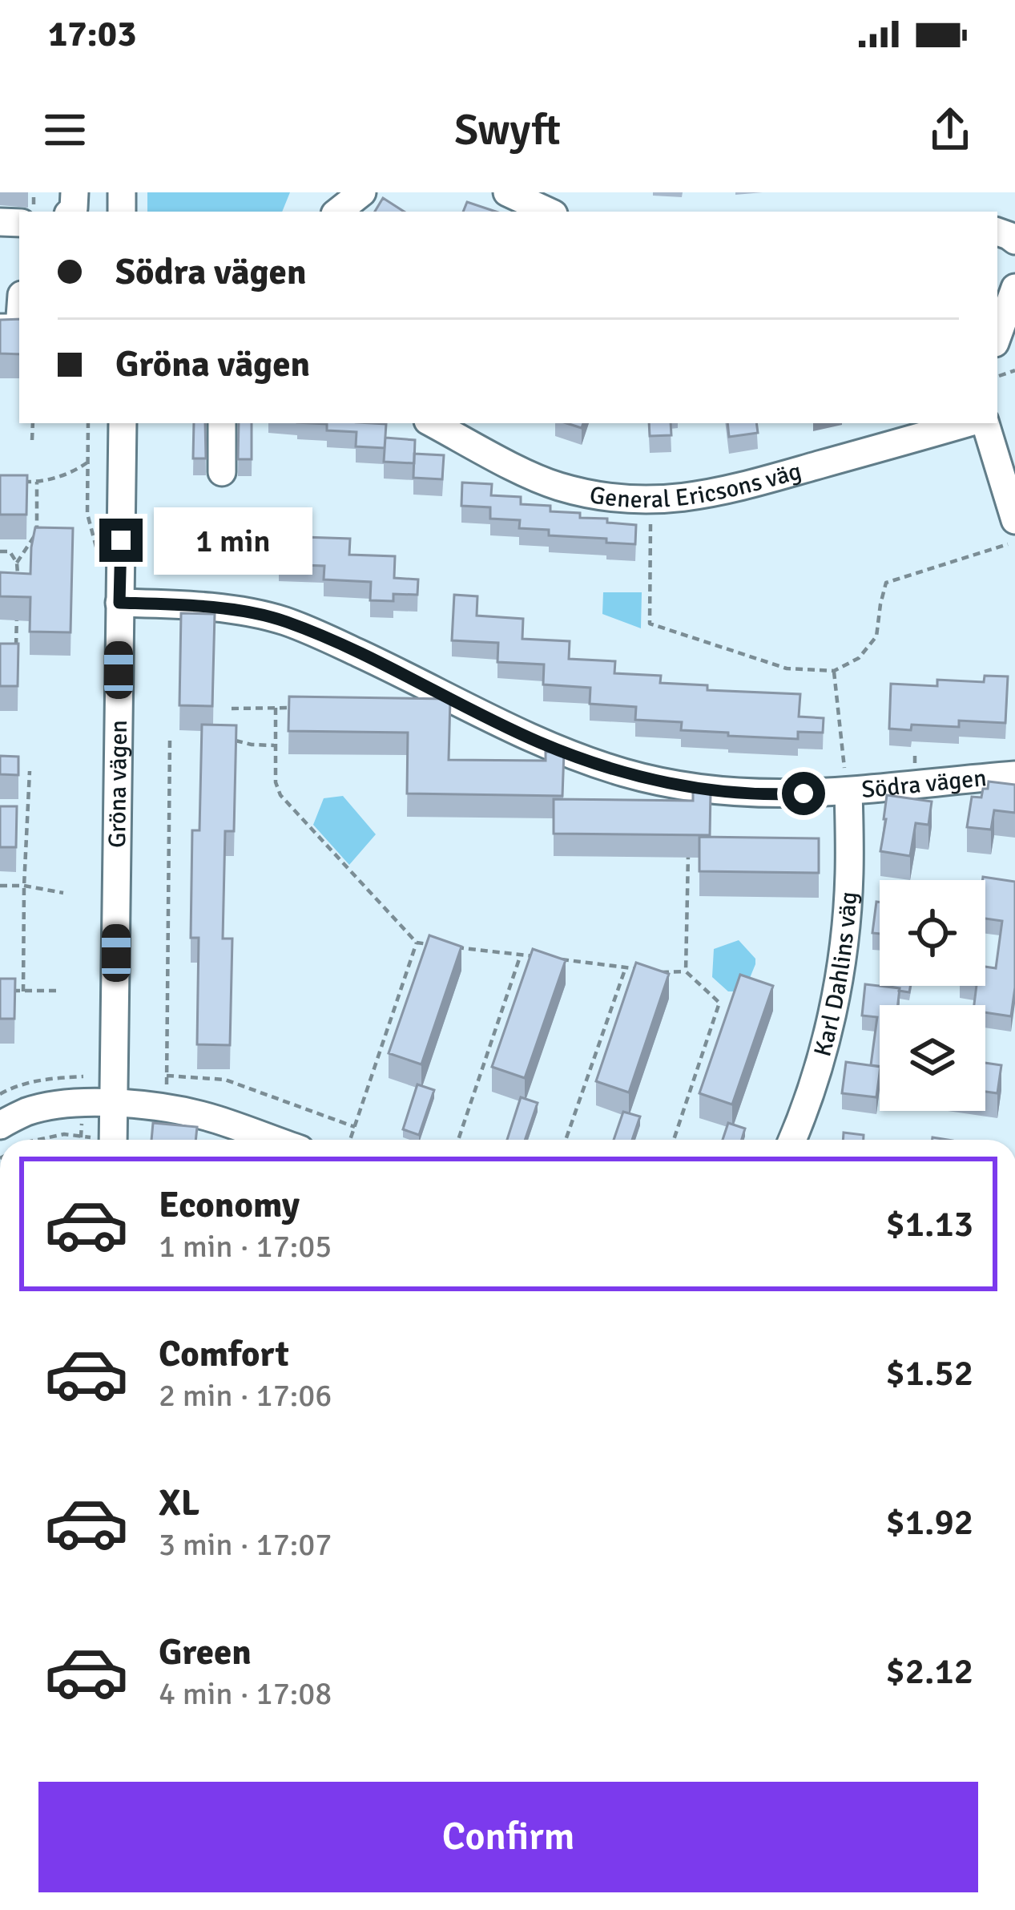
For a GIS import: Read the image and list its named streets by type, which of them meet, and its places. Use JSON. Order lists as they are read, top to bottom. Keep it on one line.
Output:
{"streets":{"street":["General Ericsons väg","Södra vägen","Gröna vägen","Karl Dahlins väg"]},"crossings":[["Södra vägen","Gröna vägen"],["Södra vägen","Karl Dahlins väg"]],"page":{"status":"17:03","header":"Swyft","banner":["Södra vägen","Gröna vägen"],"bubble":"1 min","list":[{"name":"Economy","note":"1 min · 17:05","value":"$1.13"},{"name":"Comfort","note":"2 min · 17:06","value":"$1.52"},{"name":"XL","note":"3 min · 17:07","value":"$1.92"},{"name":"Green","note":"4 min · 17:08","value":"$2.12"}],"buttons":"Confirm"}}
